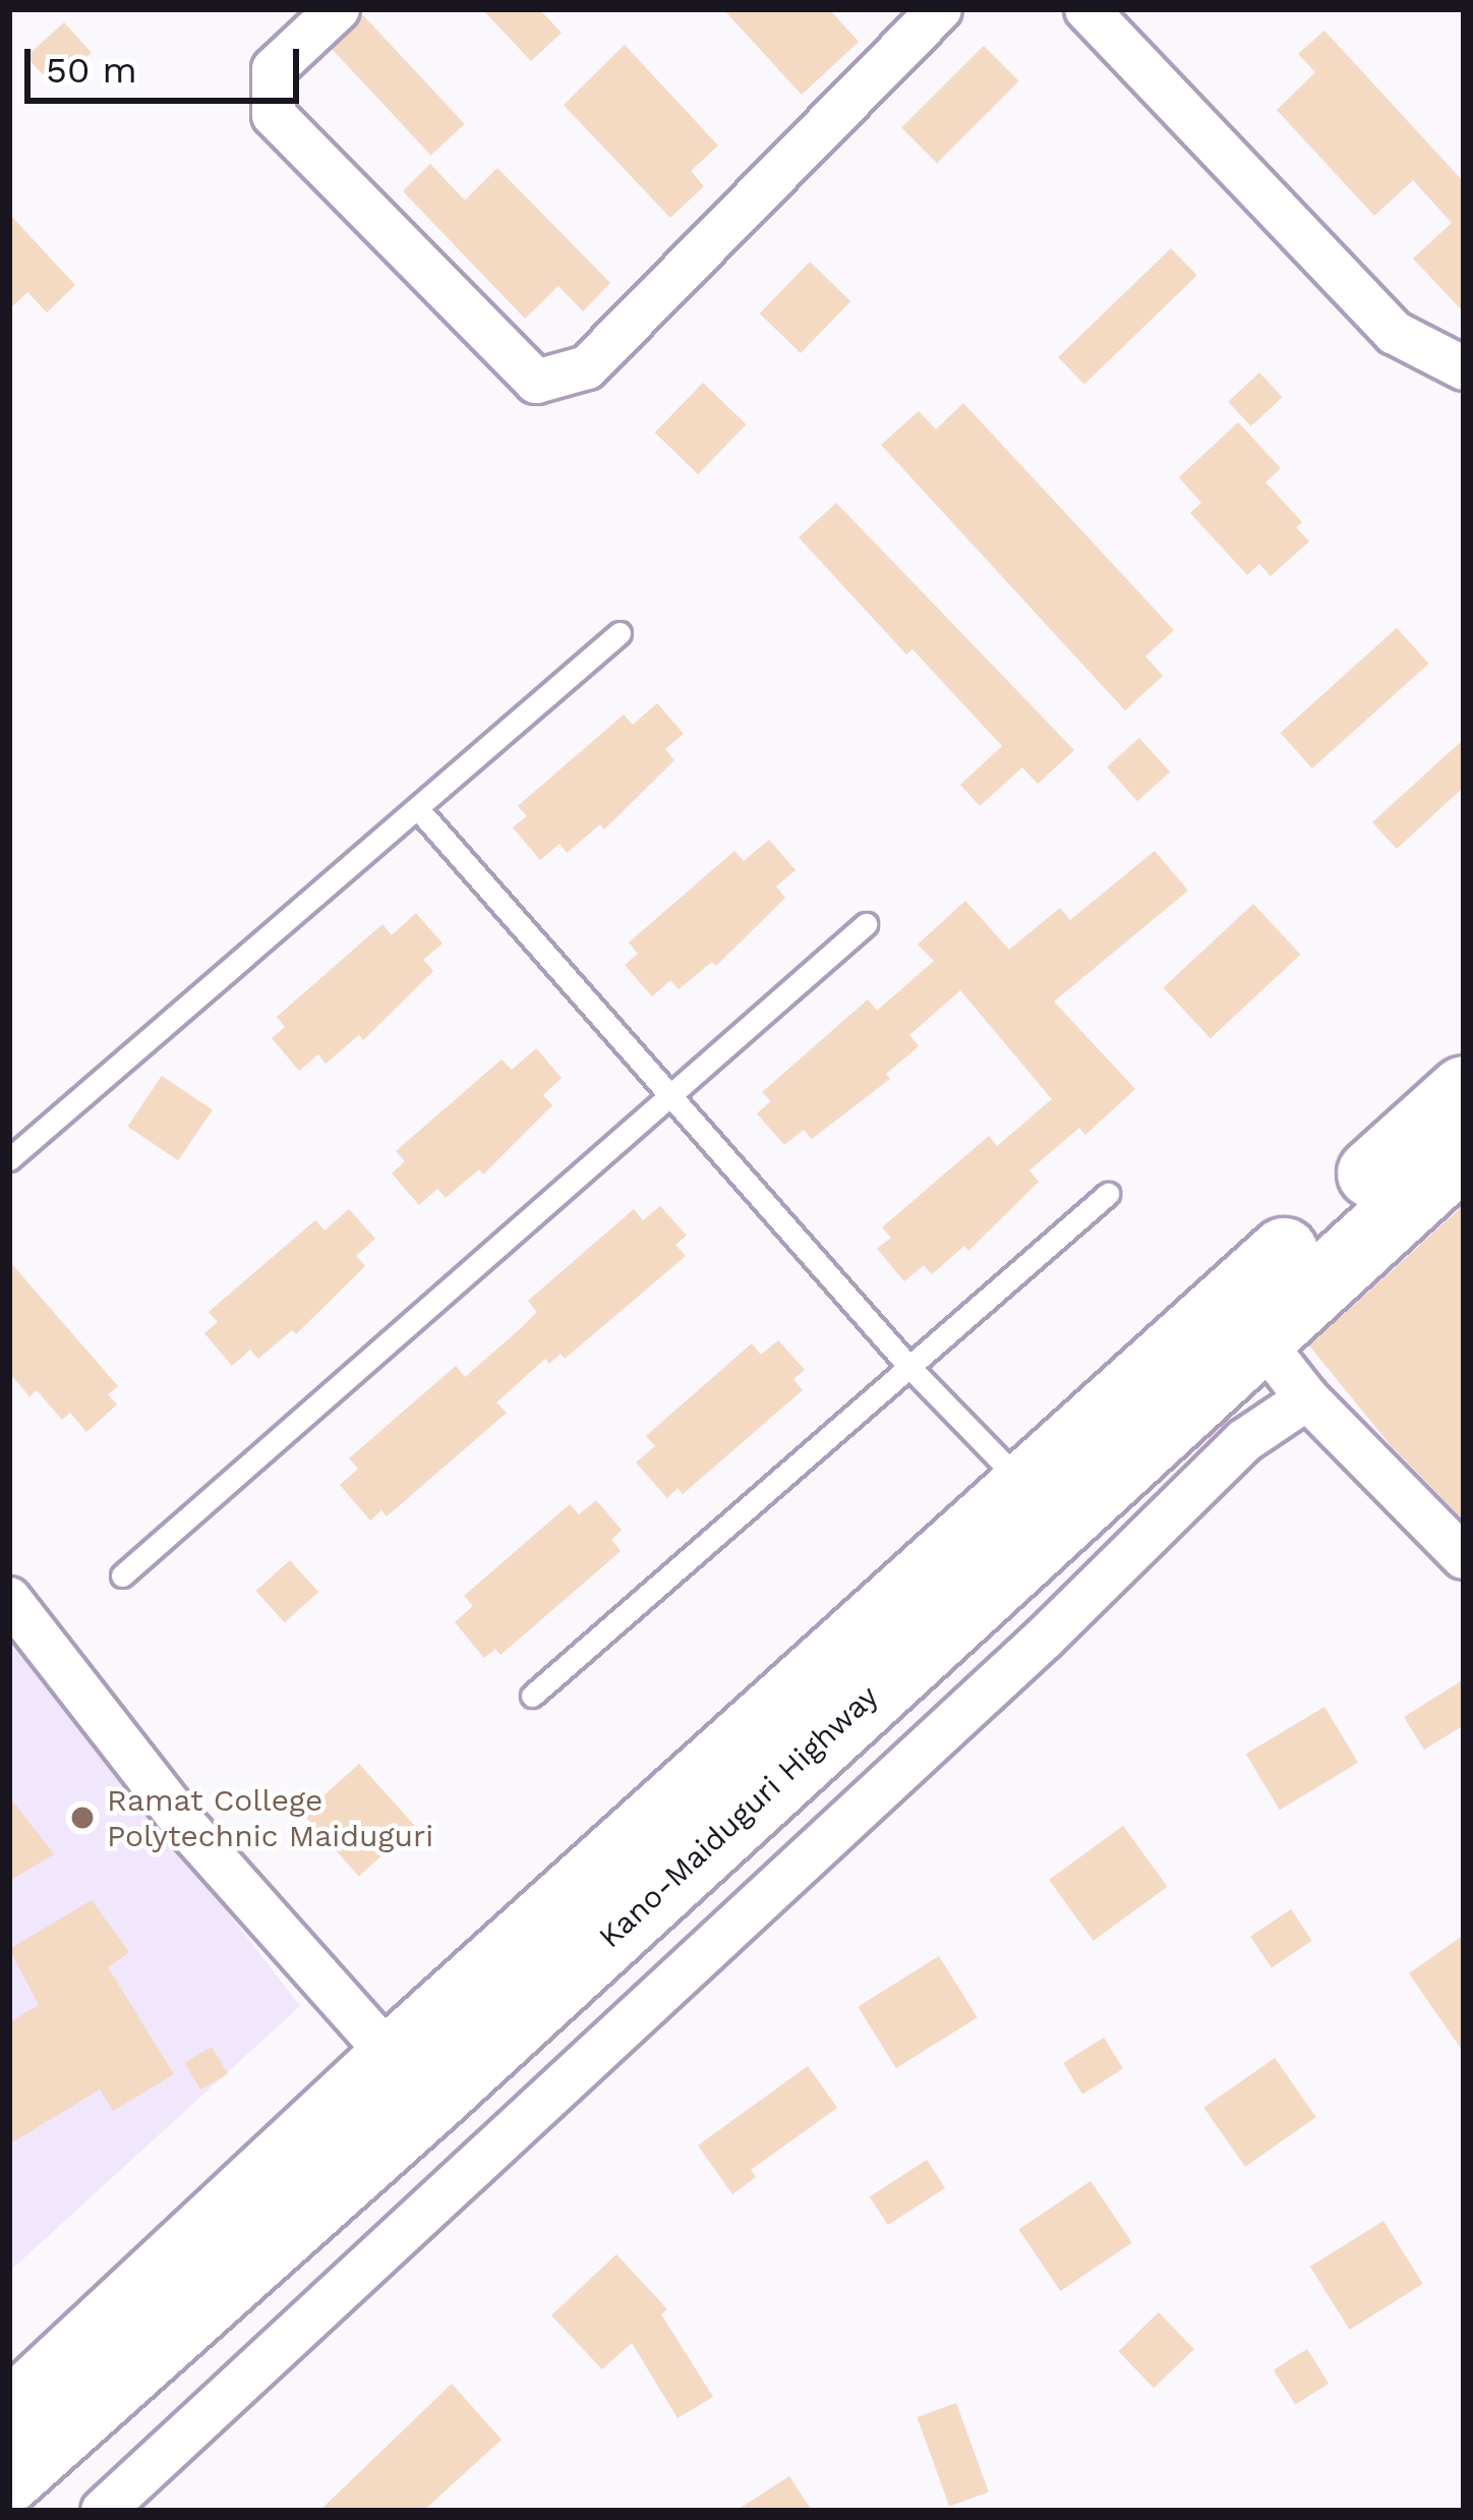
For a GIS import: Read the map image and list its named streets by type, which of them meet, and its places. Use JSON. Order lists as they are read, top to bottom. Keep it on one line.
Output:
{"streets":{"highway":["Kano-Maiduguri Highway"]},"places":["Ramat College Polytechnic Maiduguri"],"scale_bar":"50 m"}
